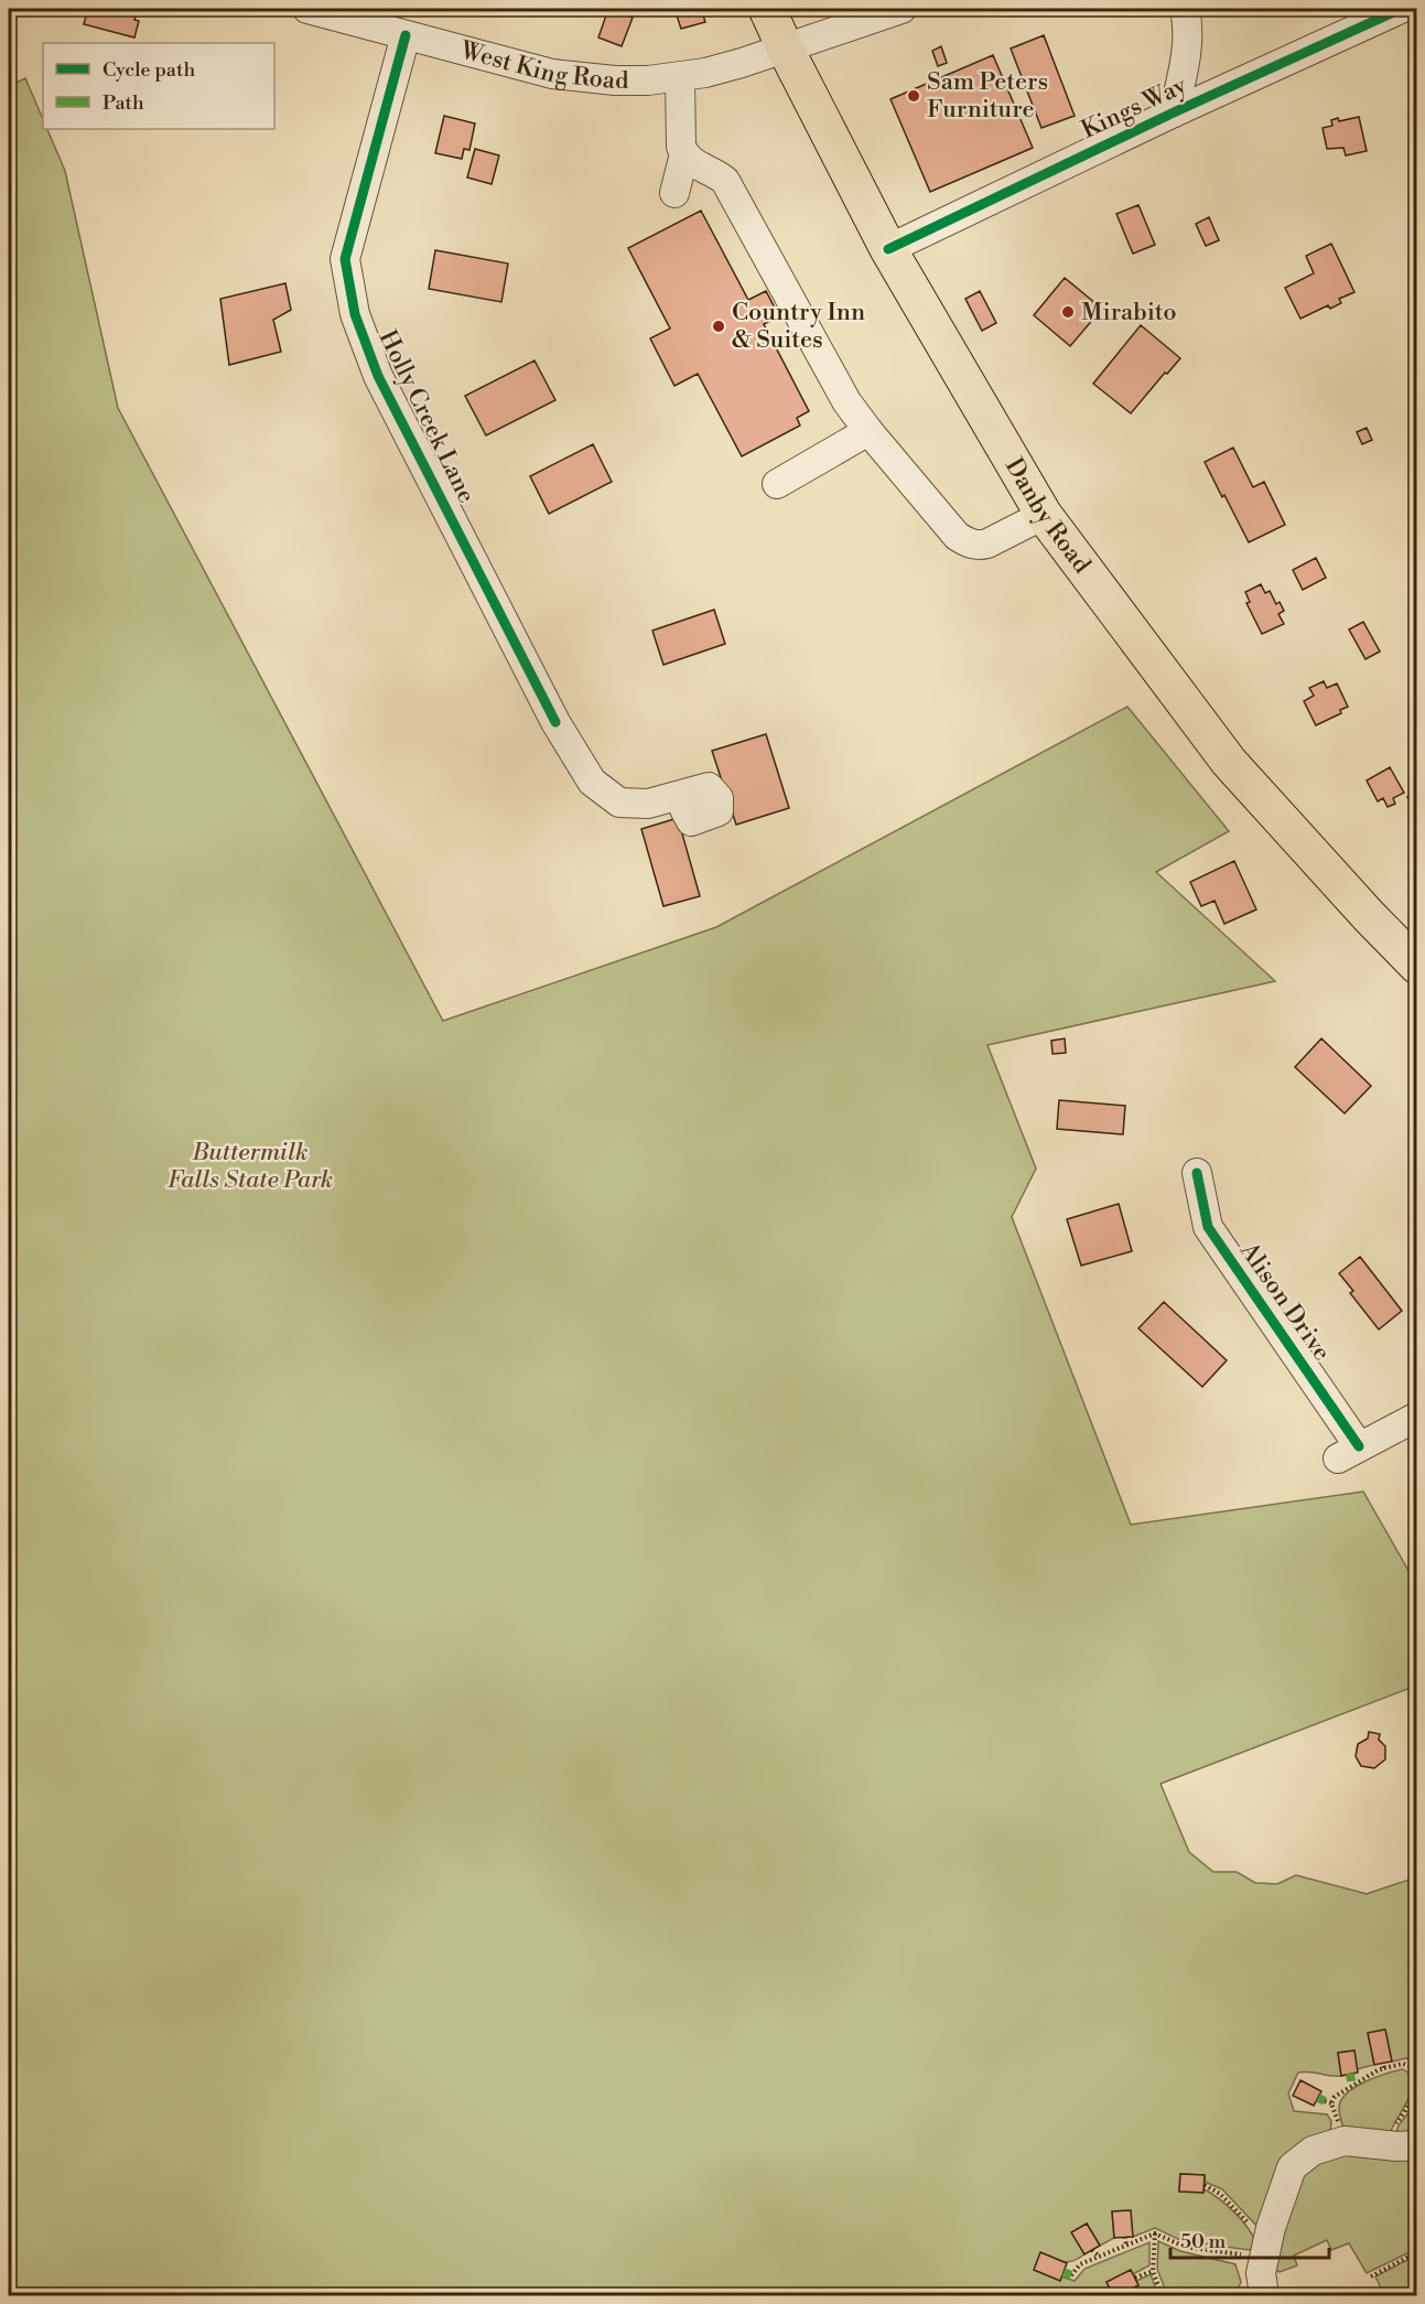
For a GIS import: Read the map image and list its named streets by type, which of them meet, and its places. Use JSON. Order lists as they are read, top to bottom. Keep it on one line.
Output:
{"streets":{"main road":["Danby Road"],"street":["West King Road","Kings Way","Holly Creek Lane","Alison Drive"]},"crossings":[["West King Road","Holly Creek Lane"],["West King Road","Danby Road"],["Kings Way","Danby Road"]],"parks":["Buttermilk Falls State Park"],"places":["Sam Peters Furniture","Mirabito","Country Inn & Suites"],"legend":["Cycle path","Path"],"scale_bar":"50 m"}
